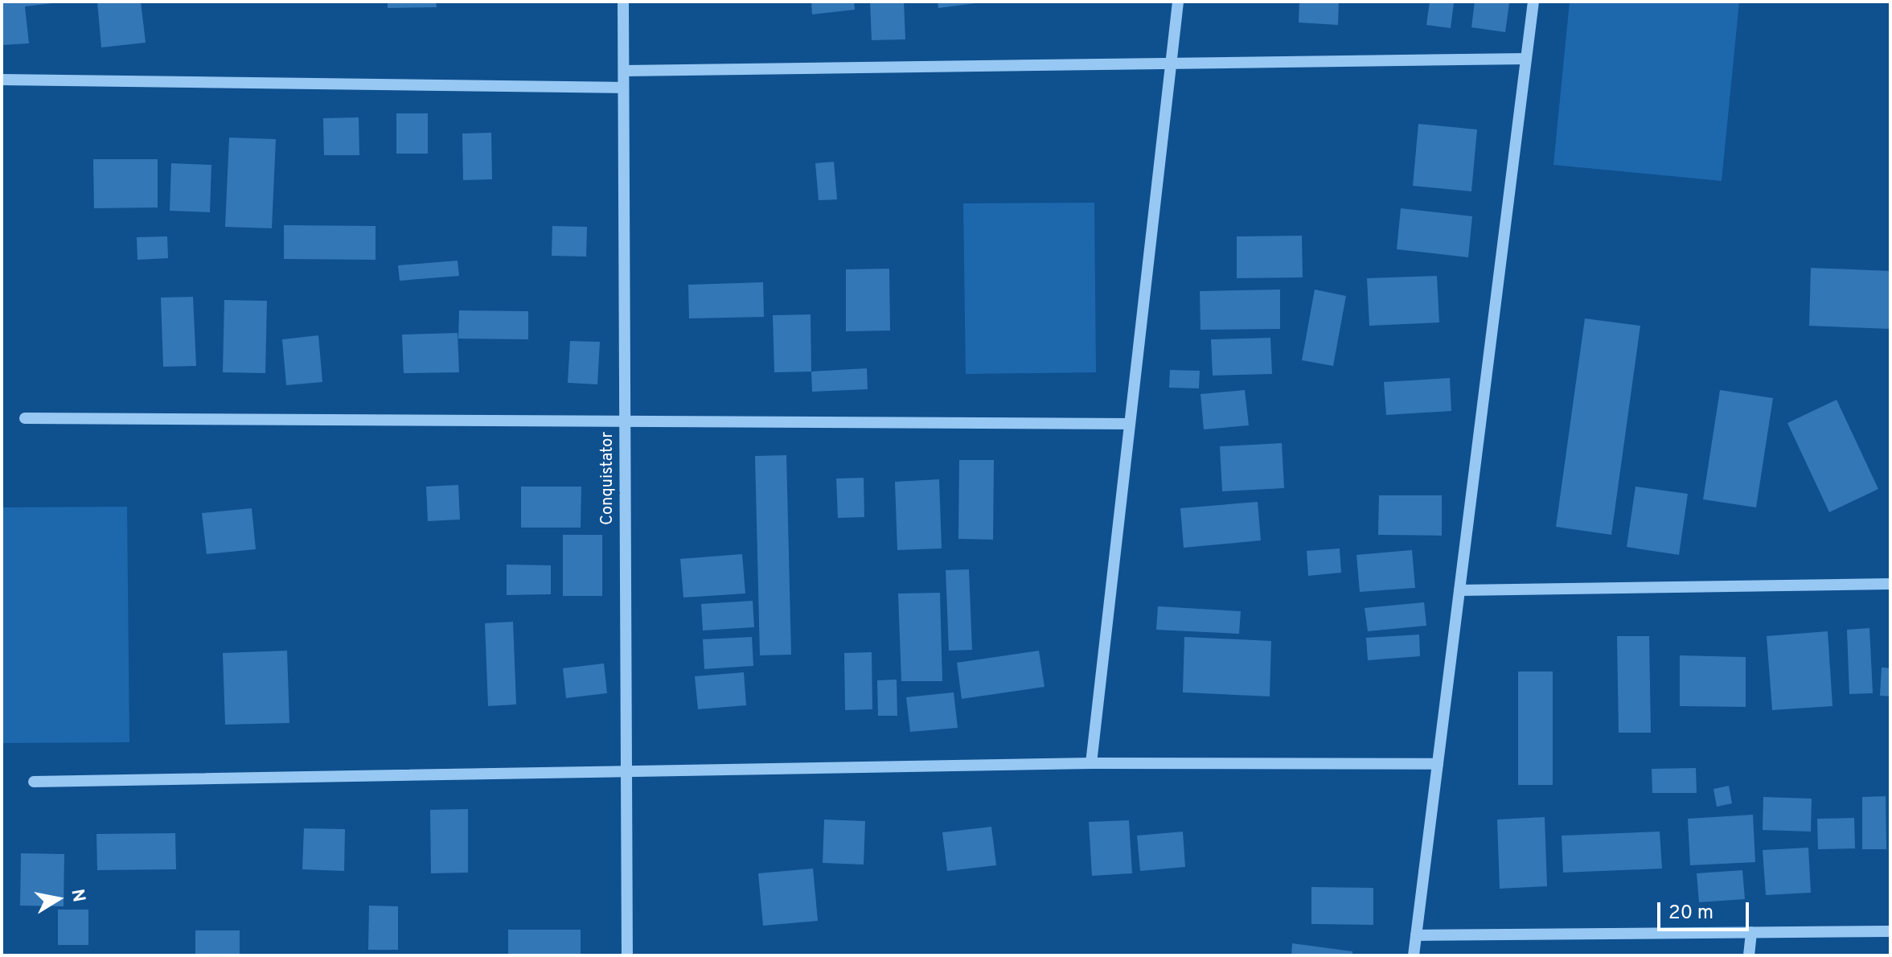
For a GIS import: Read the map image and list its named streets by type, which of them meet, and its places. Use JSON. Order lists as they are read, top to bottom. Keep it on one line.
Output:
{"streets":{"street":["Conquistator"]},"scale_bar":"20 m","north":"right"}
